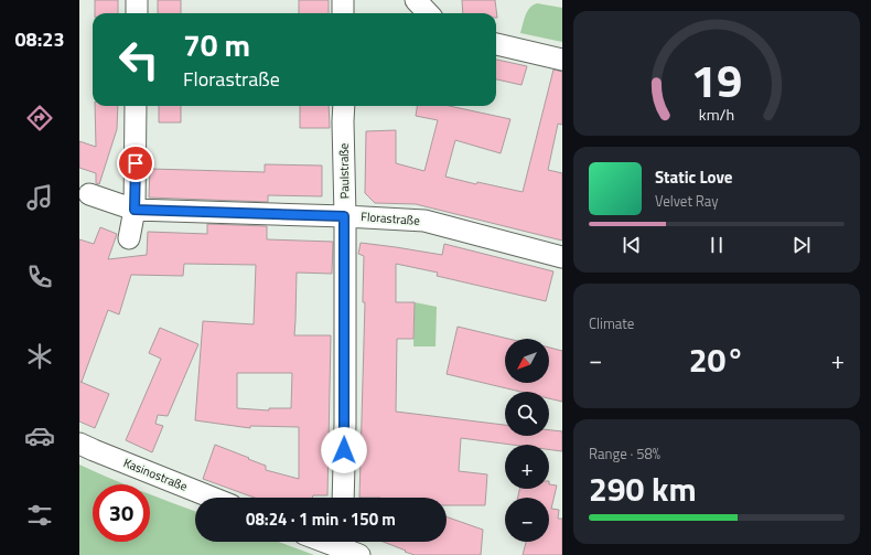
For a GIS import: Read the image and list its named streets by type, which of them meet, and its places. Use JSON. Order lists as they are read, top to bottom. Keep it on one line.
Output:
{"streets":{"street":["Paulstraße","Florastraße","Kasinostraße"]},"crossings":[["Paulstraße","Florastraße"]],"north":"bottom left","page":{"tabs":"08:23","turn":["70 m","Florastraße"],"song":["Static Love","Velvet Ray"],"tile":["Climate",["Range · 58%","290 km"]],"map_buttons":["+","−"],"heat":["−","20°","+"],"limit":"30","trip":"08:24 · 1 min · 150 m","gauge":["19","km/h"]}}
